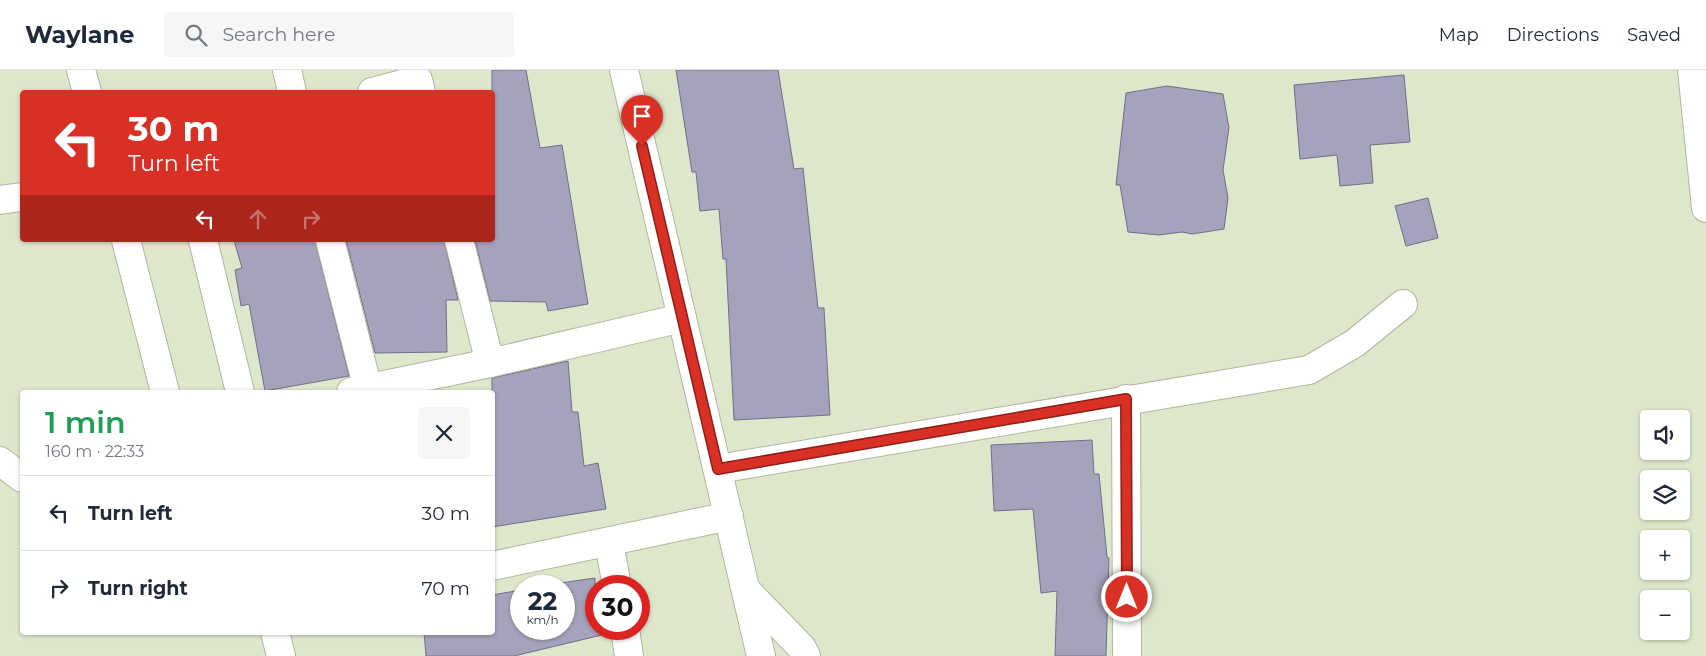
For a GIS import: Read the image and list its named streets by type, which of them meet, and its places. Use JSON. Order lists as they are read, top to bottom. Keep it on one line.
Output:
{"page":{"header":"Waylane","search":"Search here","nav":["Map","Directions","Saved"],"turn":["30 m","Turn left"],"heading":["1 min","160 m · 22:33"],"map_buttons":["+","−"],"list":[{"name":"Turn left","value":"30 m"},{"name":"Turn right","value":"70 m"}],"speed":"22 km/h","limit":"30"}}
